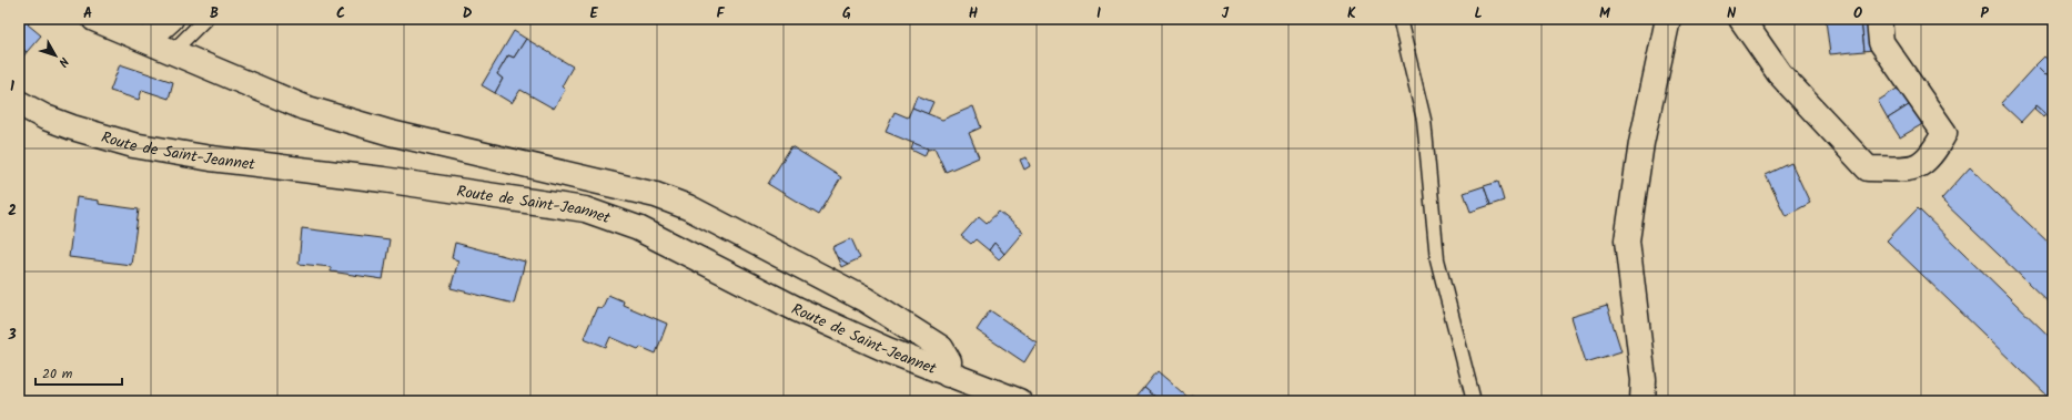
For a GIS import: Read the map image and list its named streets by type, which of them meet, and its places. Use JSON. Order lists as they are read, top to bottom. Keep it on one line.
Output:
{"streets":{"street":["Route de Saint-Jeannet"]},"scale_bar":"20 m","north":"bottom right","grid":{"columns":["A","B","C","D","E","F","G","H","I","J","K","L","M","N","O","P"],"rows":["1","2","3"]}}
